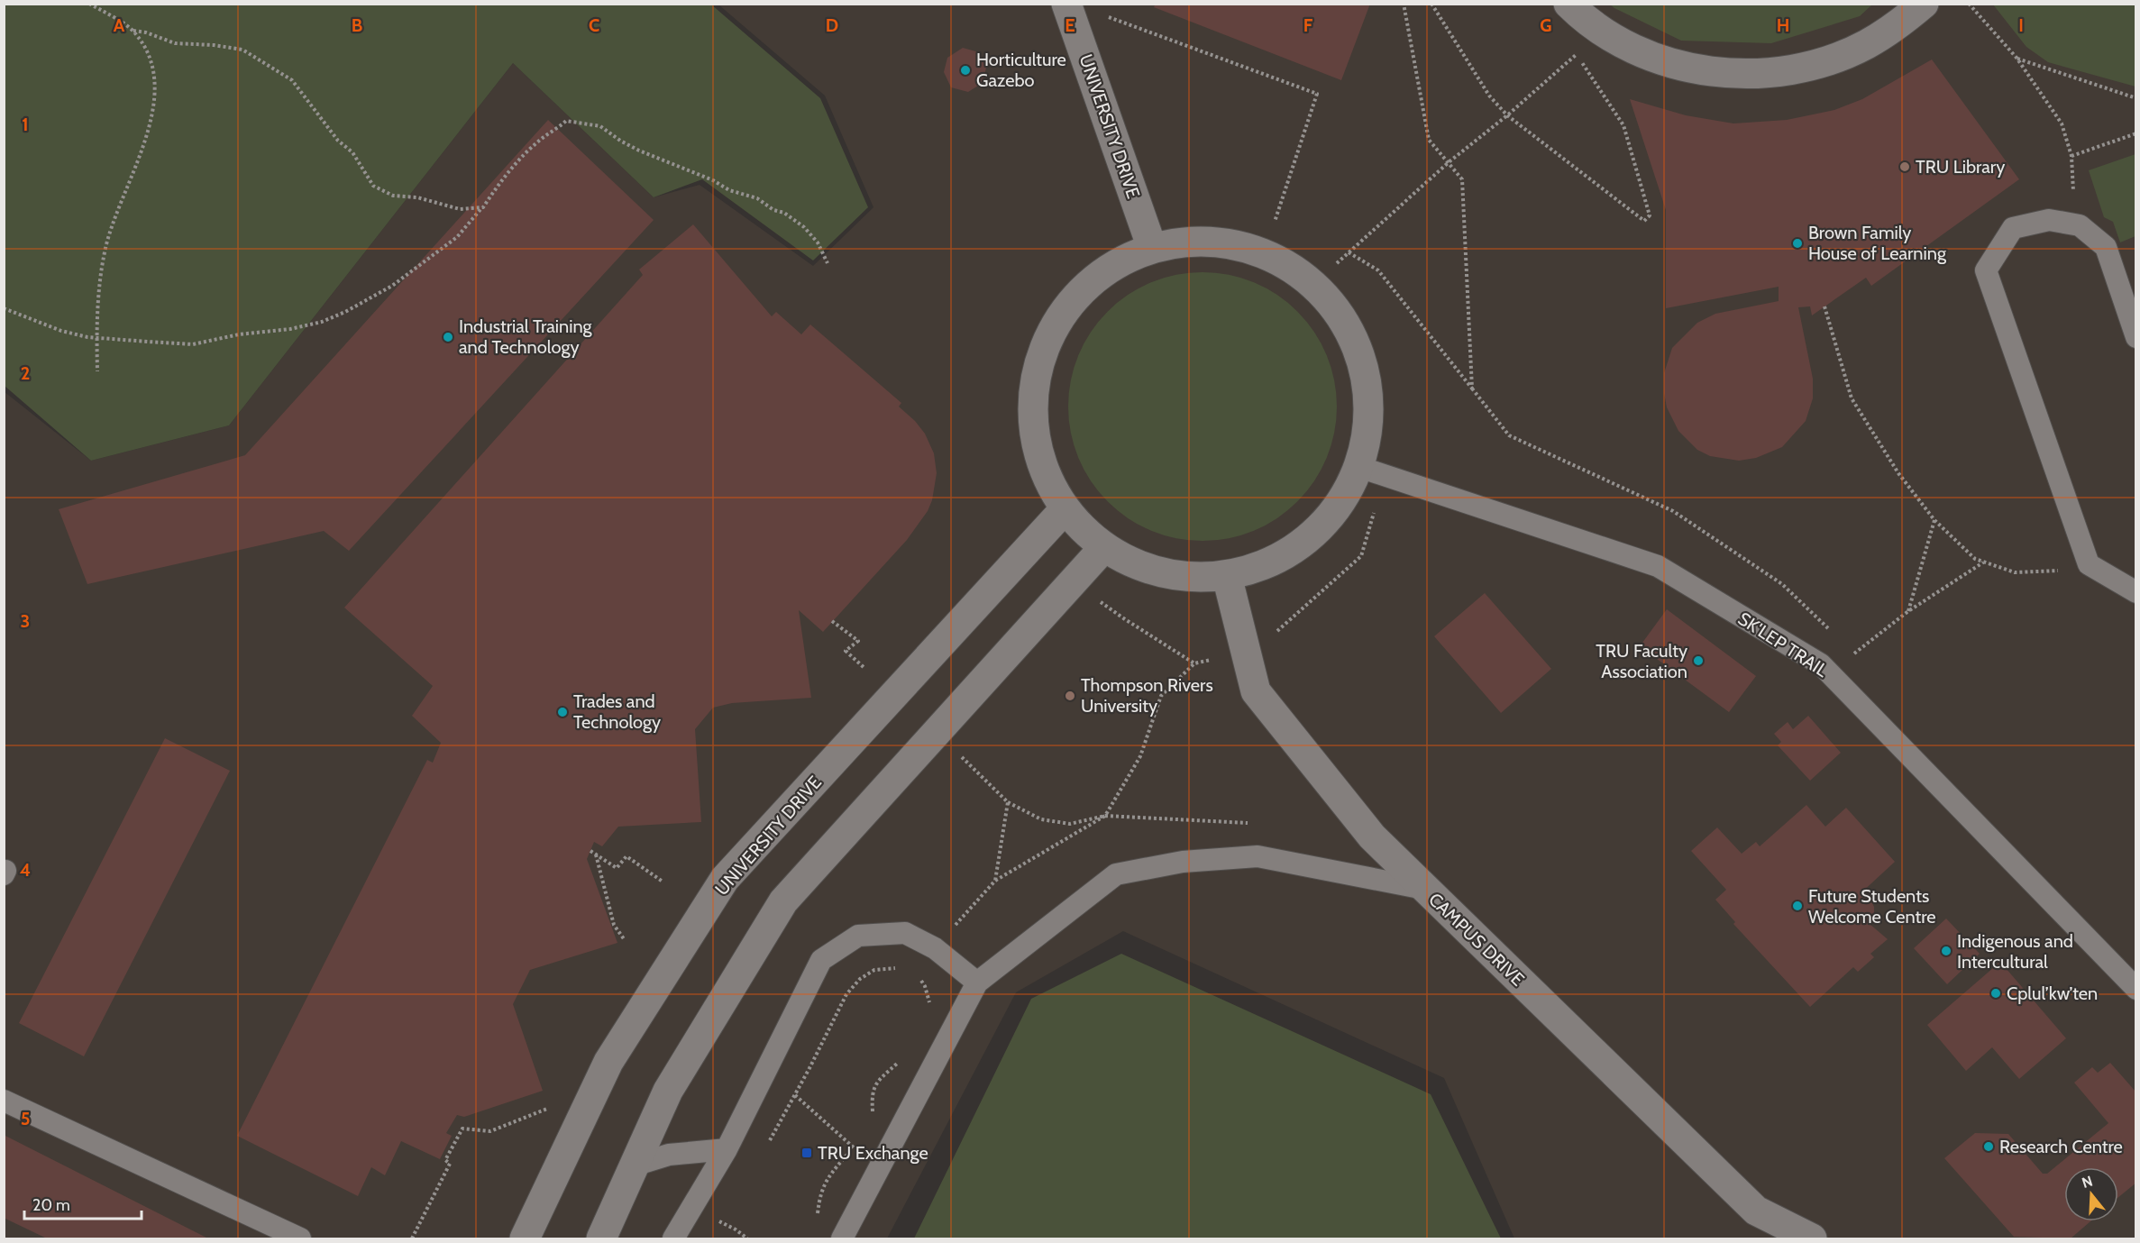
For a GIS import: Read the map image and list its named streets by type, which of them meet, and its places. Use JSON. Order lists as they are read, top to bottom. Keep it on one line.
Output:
{"streets":{"street":["UNIVERSITY DRIVE","CAMPUS DRIVE"],"lane":["SK'LEP TRAIL"]},"places":{"other":["Horticulture Gazebo","TRU Library","Brown Family House of Learning","Industrial Training and Technology","TRU Faculty Association","Thompson Rivers University","Trades and Technology","Future Students Welcome Centre","Indigenous and Intercultural","Cplul’kw’ten","Research Centre"],"transit":["TRU Exchange"]},"scale_bar":"20 m","north":"top","grid":{"columns":["A","B","C","D","E","F","G","H","I"],"rows":["1","2","3","4","5"]}}
